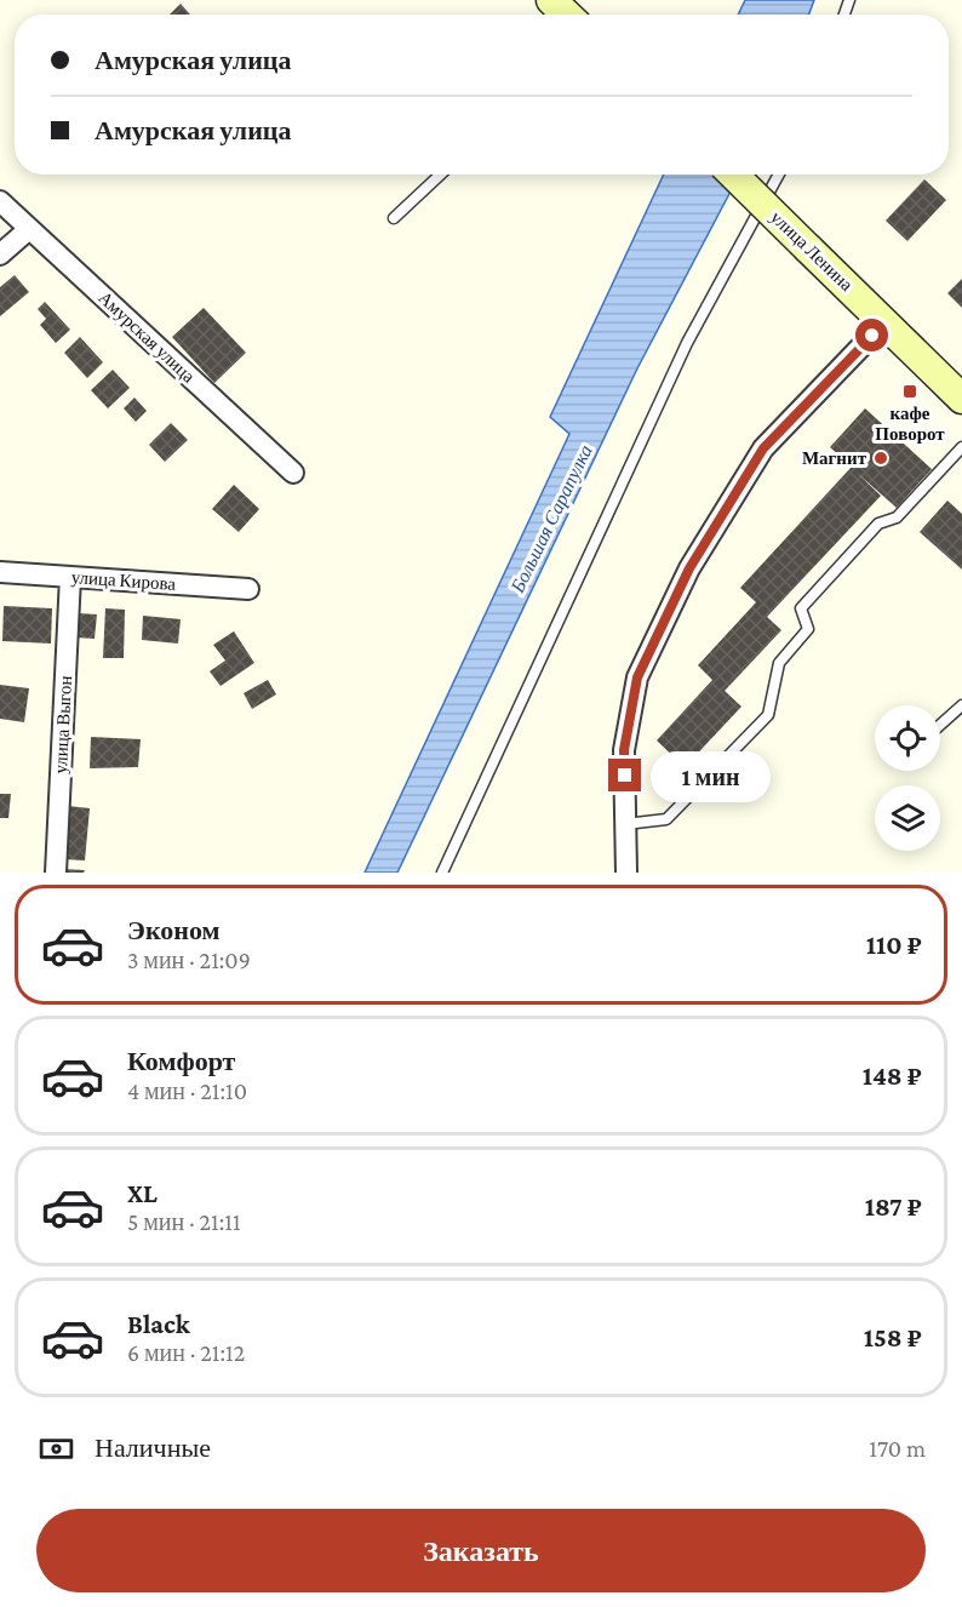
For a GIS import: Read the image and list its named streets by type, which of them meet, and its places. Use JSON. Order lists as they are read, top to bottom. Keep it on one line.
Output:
{"streets":{"main road":["улица Ленина"],"street":["Амурская улица","улица Кирова","улица Выгон"]},"crossings":[["улица Кирова","улица Выгон"]],"water":["Большая Сарапулка"],"places":{"transit":["кафе Поворот"],"other":["Магнит"]},"page":{"banner":["Амурская улица","Амурская улица"],"bubble":"1 мин","list":[{"name":"Эконом","note":"3 мин · 21:09","value":"110 ₽"},{"name":"Комфорт","note":"4 мин · 21:10","value":"148 ₽"},{"name":"XL","note":"5 мин · 21:11","value":"187 ₽"},{"name":"Black","note":"6 мин · 21:12","value":"158 ₽"}],"pay":["Наличные","170 m"],"buttons":"Заказать"}}
